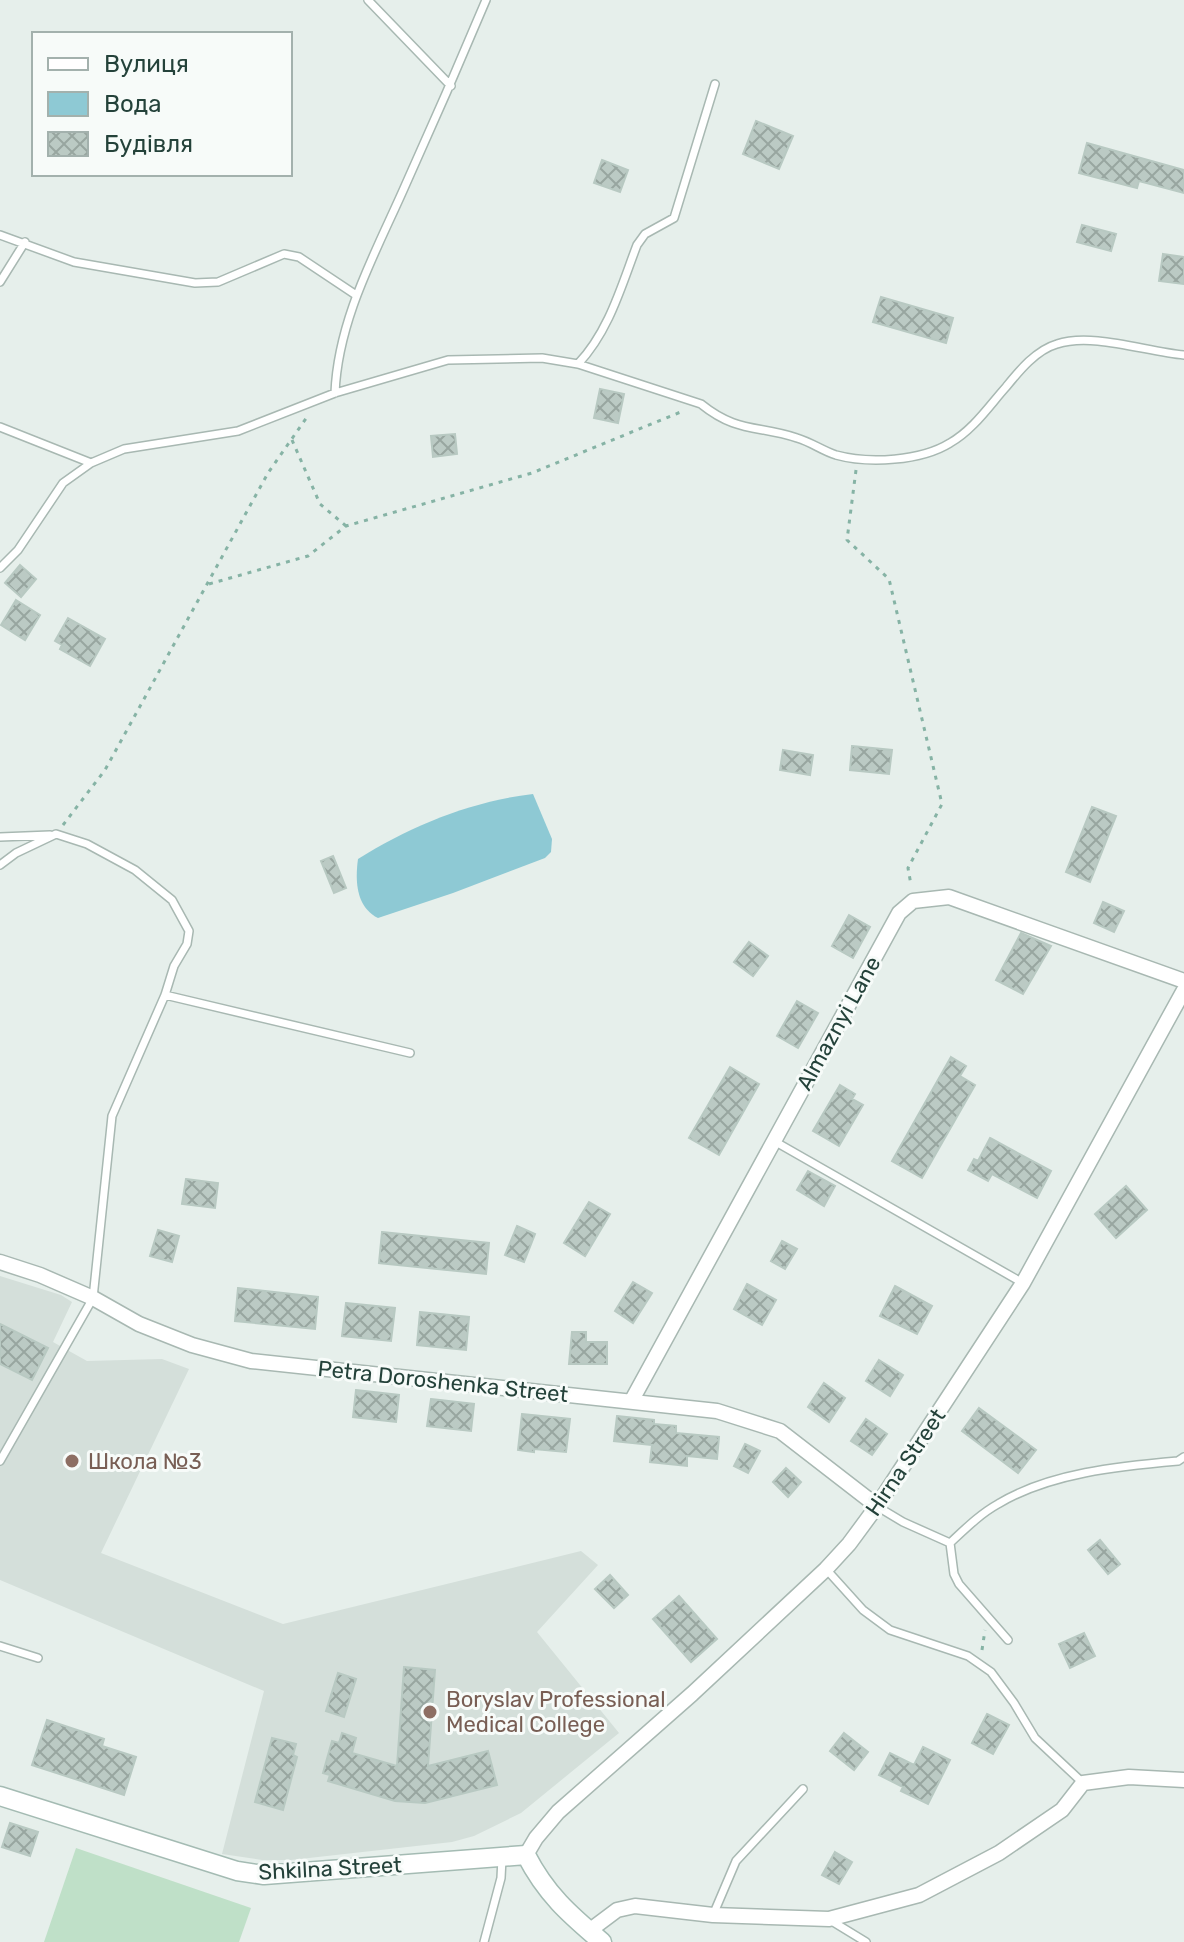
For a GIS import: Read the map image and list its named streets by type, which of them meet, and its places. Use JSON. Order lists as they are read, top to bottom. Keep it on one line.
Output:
{"streets":{"street":["Almaznyi Lane","Petra Doroshenka Street","Hirna Street","Shkilna Street"]},"crossings":[["Almaznyi Lane","Petra Doroshenka Street"],["Petra Doroshenka Street","Hirna Street"],["Hirna Street","Shkilna Street"]],"places":["Школа №3","Boryslav Professional Medical College"],"legend":["Вулиця","Вода","Будівля"]}
